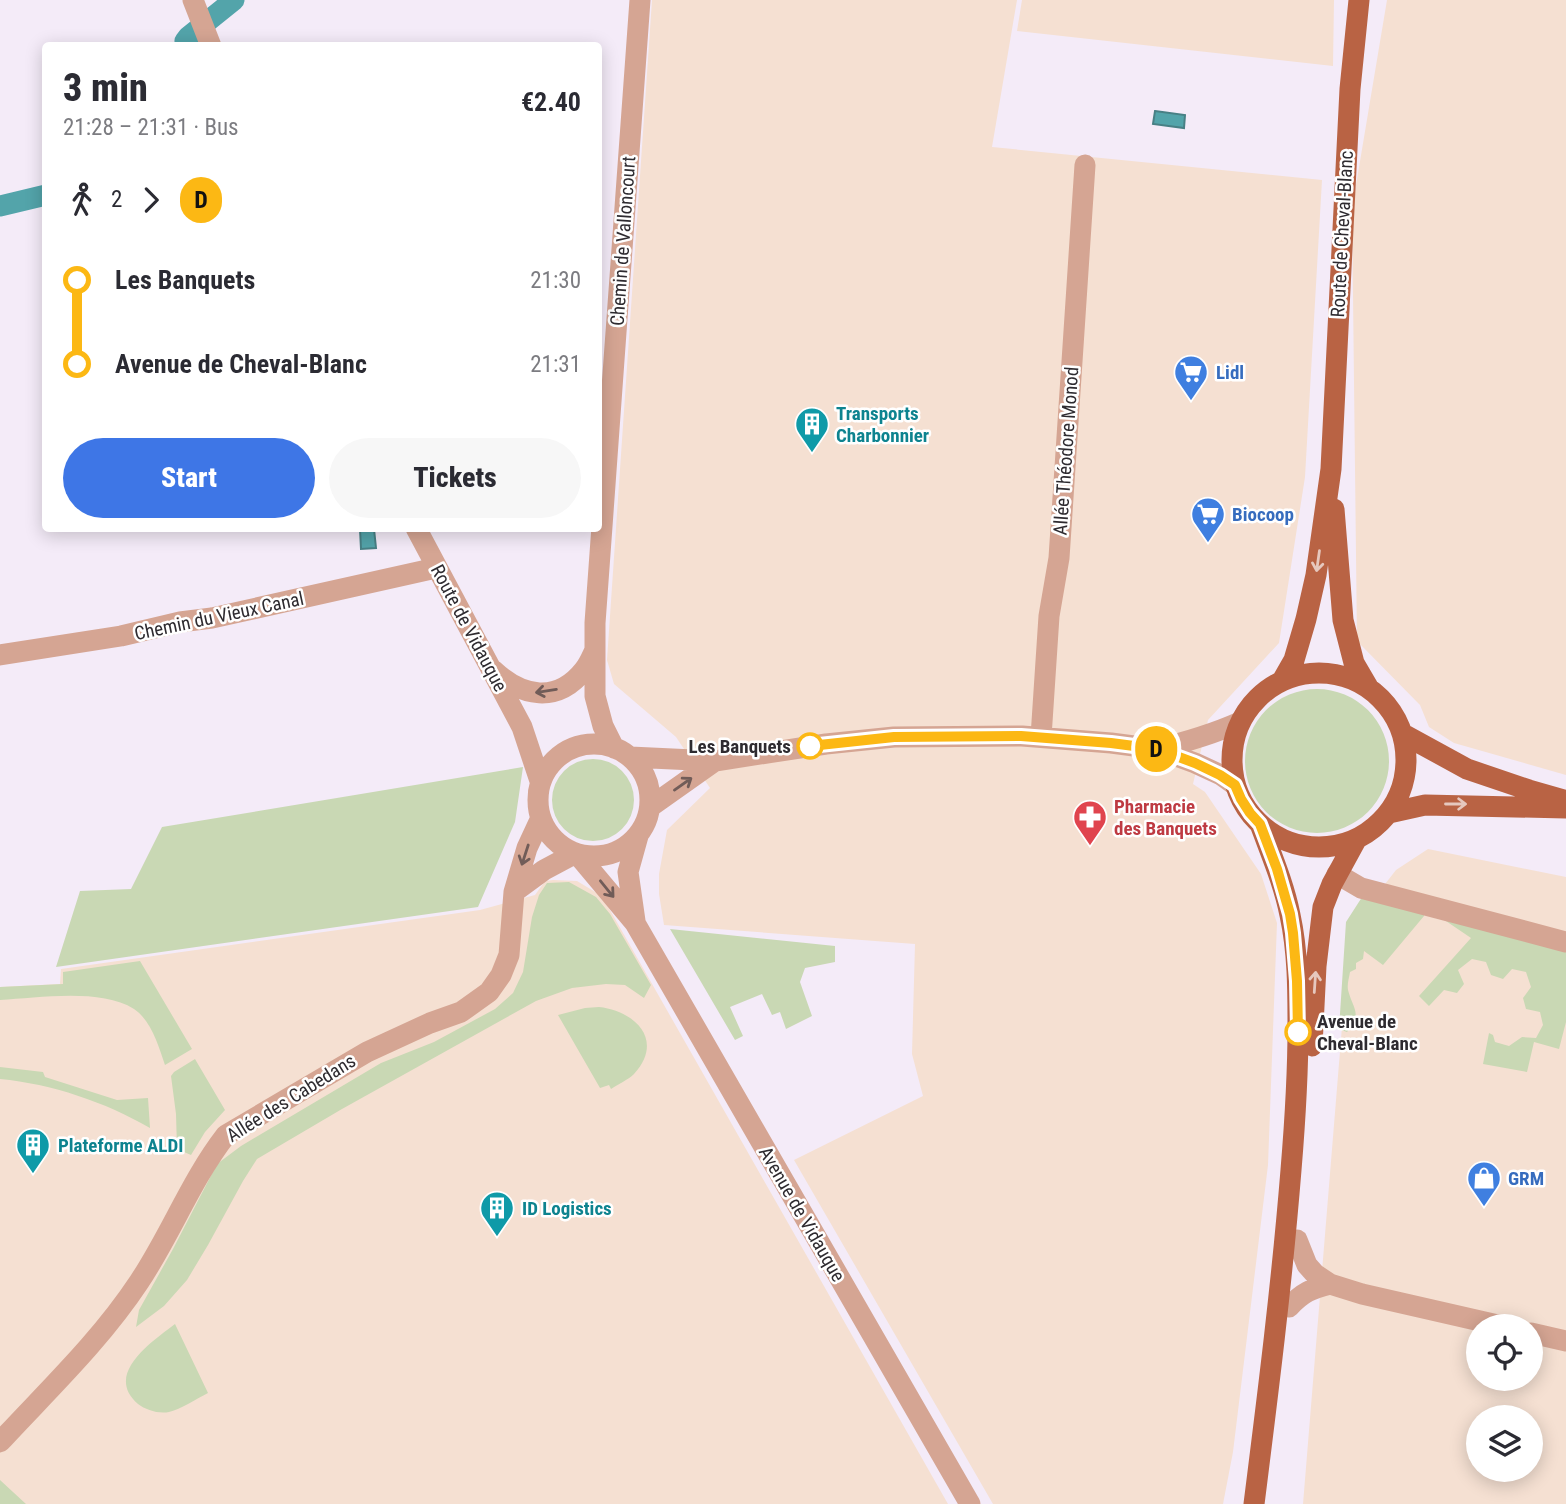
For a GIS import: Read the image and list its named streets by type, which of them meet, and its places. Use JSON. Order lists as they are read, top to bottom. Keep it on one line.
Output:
{"streets":{"main road":["Route de Cheval-Blanc"],"street":["Chemin de Valloncourt","Allée Théodore Monod","Chemin du Vieux Canal","Route de Vidauque","Allée des Cabedans","Avenue de Vidauque"]},"crossings":[["Chemin de Valloncourt","Route de Vidauque"],["Chemin de Valloncourt","Allée des Cabedans"],["Chemin de Valloncourt","Avenue de Vidauque"],["Chemin du Vieux Canal","Route de Vidauque"],["Route de Vidauque","Allée des Cabedans"],["Route de Vidauque","Avenue de Vidauque"],["Allée des Cabedans","Avenue de Vidauque"]],"places":{"supermarket":["Lidl","Biocoop"],"building":["Transports Charbonnier","Plateforme ALDI","ID Logistics"],"other":["Les Banquets","Avenue de Cheval-Blanc"],"pharmacy":["Pharmacie des Banquets"],"shop":["GRM"]},"lines":["bus line D"],"page":{"on_map":"D","heading":["3 min","21:28 – 21:31 · Bus","€2.40"],"legs":["2","D"],"list":[{"name":"Les Banquets","value":"21:30"},{"name":"Avenue de Cheval-Blanc","value":"21:31"}],"buttons":["Start","Tickets"]}}
